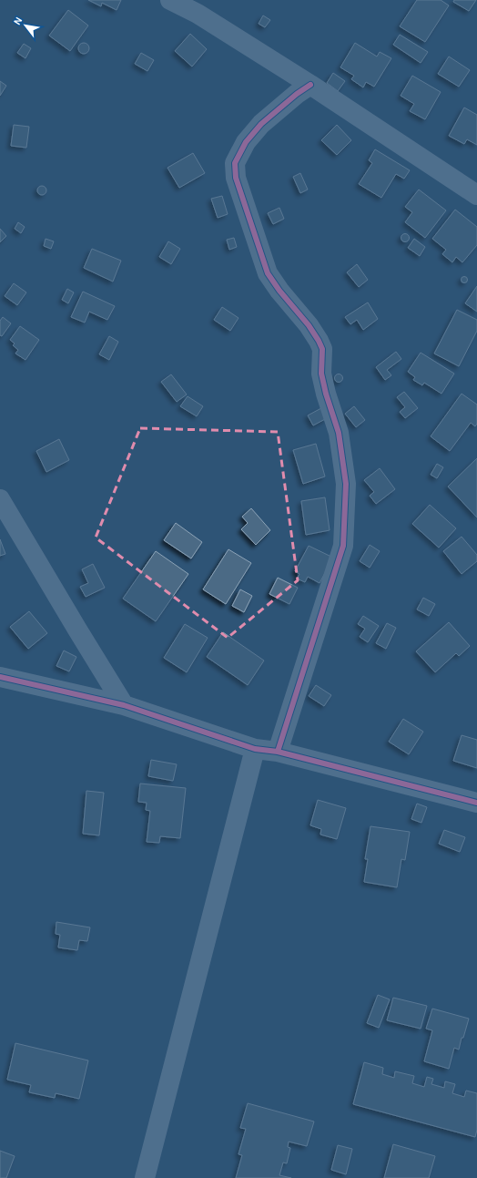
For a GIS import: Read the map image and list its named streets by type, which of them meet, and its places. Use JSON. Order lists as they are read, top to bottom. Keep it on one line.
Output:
{"north":"top left"}
